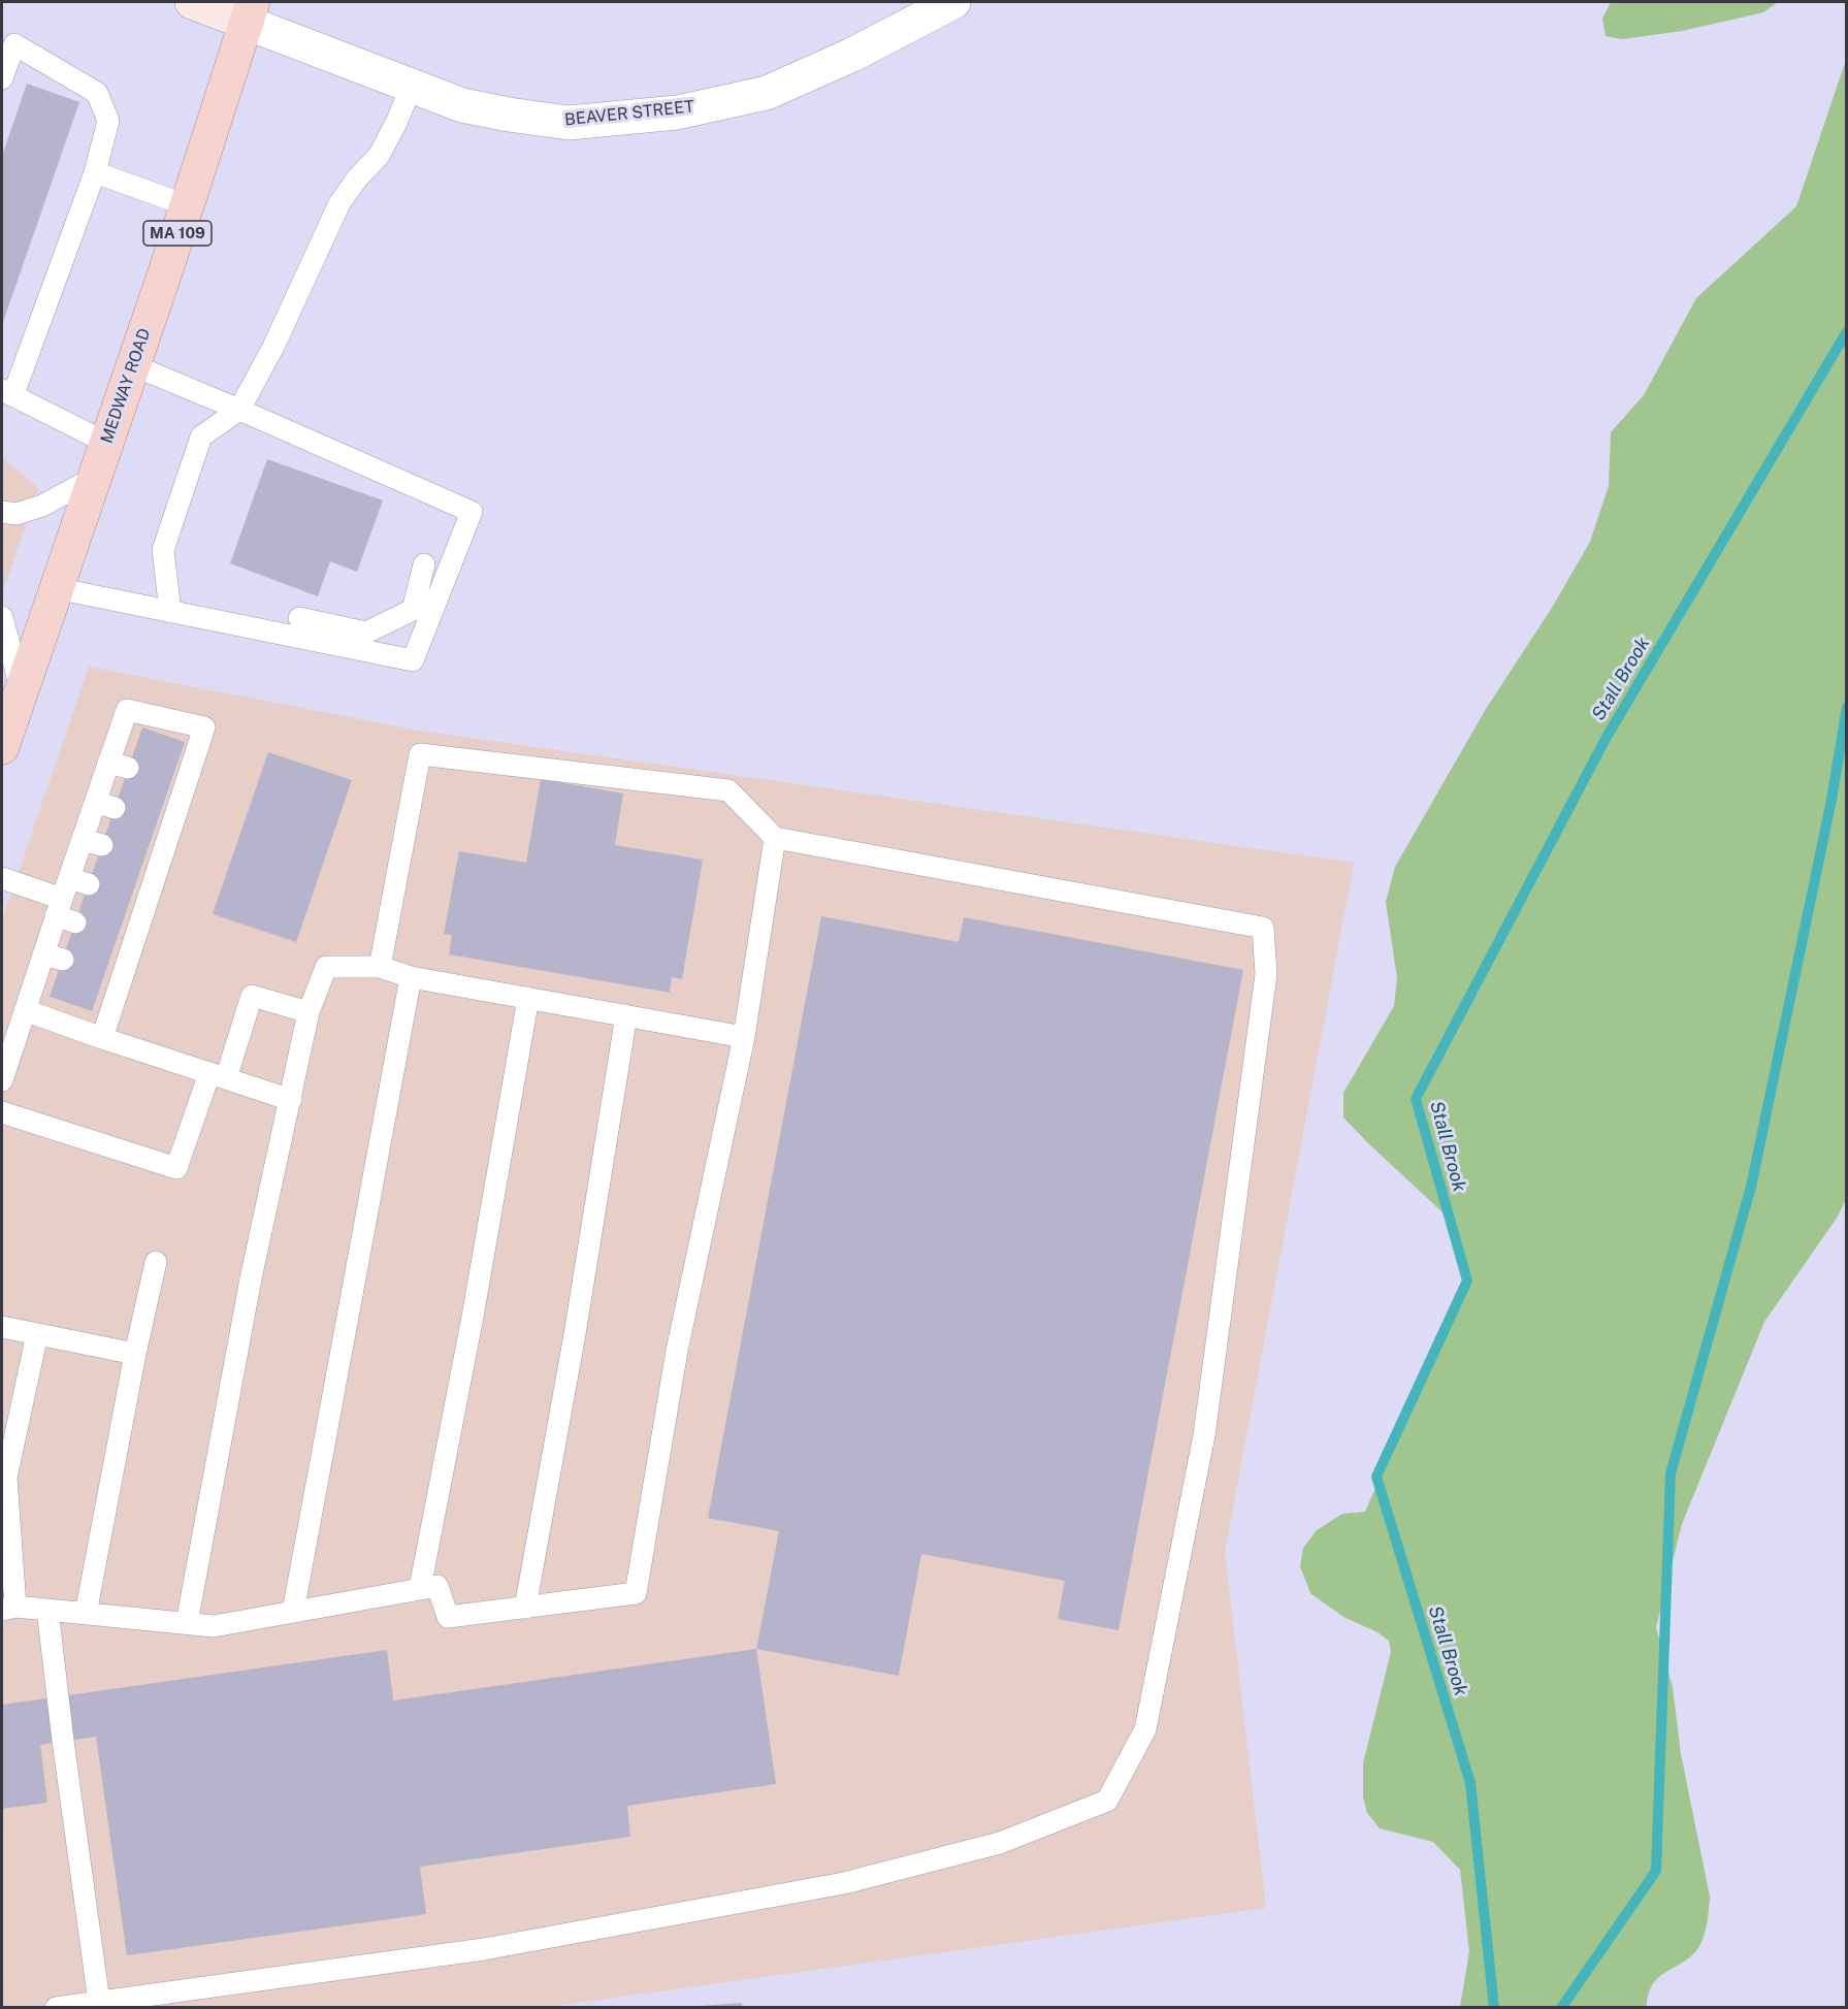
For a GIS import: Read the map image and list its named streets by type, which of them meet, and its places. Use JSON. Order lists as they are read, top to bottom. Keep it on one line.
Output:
{"streets":{"main road":["BEAVER STREET","MA 109","MEDWAY ROAD"]},"crossings":[["BEAVER STREET","MEDWAY ROAD"]],"water":["Stall Brook"]}
